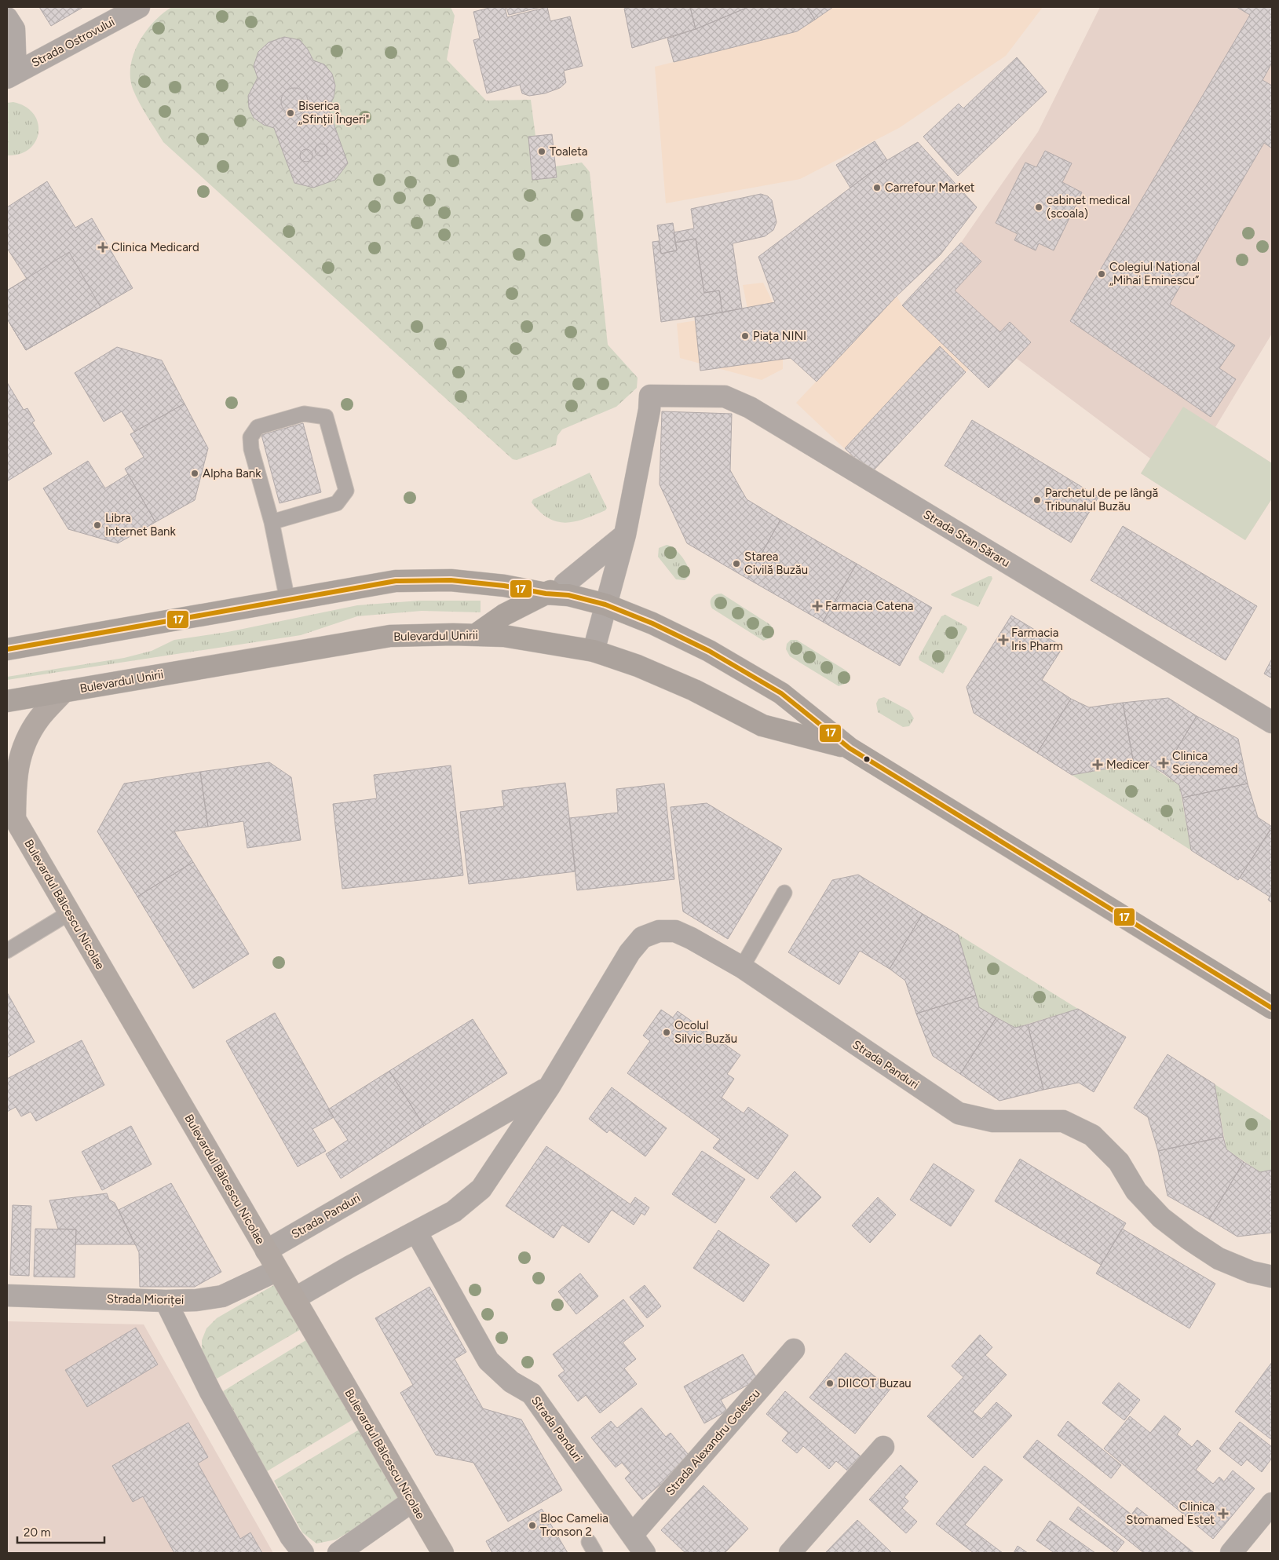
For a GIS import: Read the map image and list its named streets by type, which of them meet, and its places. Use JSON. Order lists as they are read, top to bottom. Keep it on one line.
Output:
{"streets":{"main road":["Bulevardul Unirii"],"street":["Strada Ostrovului","Strada Stan Săraru","Bulevardul Bălcescu Nicolae","Strada Panduri","Strada Mioriței","Strada Alexandru Golescu"]},"crossings":[["Bulevardul Bălcescu Nicolae","Strada Panduri"],["Bulevardul Bălcescu Nicolae","Strada Mioriței"],["Strada Panduri","Strada Alexandru Golescu"]],"places":{"other":["Biserica „Sfinții Îngeri\"","Toaleta","Carrefour Market","cabinet medical (scoala)","Colegiul Național „Mihai Eminescu”","Piața NINI","Alpha Bank","Parchetul de pe lângă Tribunalul Buzău","Libra Internet Bank","Starea Civilă Buzău","Ocolul Silvic Buzău","DIICOT Buzau","Bloc Camelia Tronson 2"],"health":["Clinica Medicard","Farmacia Catena","Farmacia Iris Pharm","Clinica Sciencemed","Medicer","Clinica Stomamed Estet"]},"lines":["transit line 17"],"scale_bar":"20 m"}
